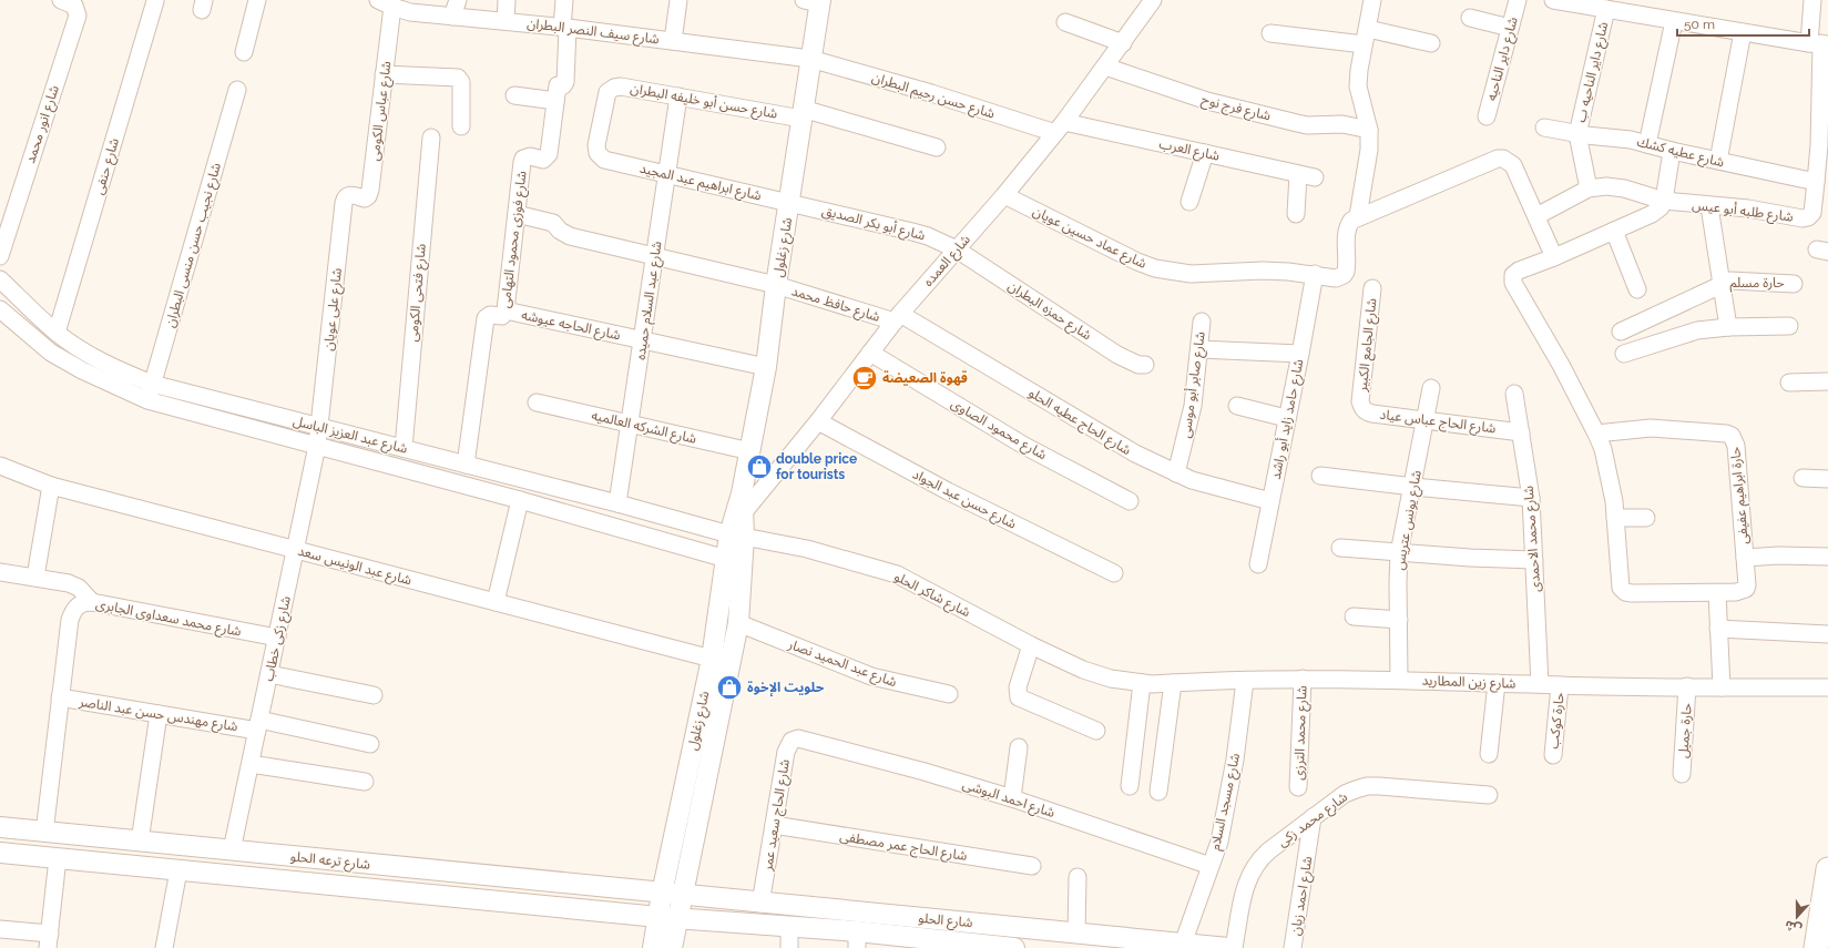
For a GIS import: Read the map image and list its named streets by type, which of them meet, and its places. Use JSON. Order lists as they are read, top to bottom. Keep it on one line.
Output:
{"streets":{"street":["شارع سيف النصر البطران","شارع داير الناحيه","شارع داير الناحيه ب","شارع حسن رحيم البطران","شارع حسن أبو خليفه البطران","شارع فرج نوح","شارع عباس الكومى","شارع انور محمد","شارع العرب","شارع عطيه كشك","شارع حنفى","شارع ابراهيم عبد المجيد","شارع طلبه أبو عيس","شارع أبو بكر الصديق","شارع عماد حسين عويان","شارع فوزى محمود التهامى","شارع نجيب حسن منسى البطران","شارع زغلول","شارع العمده","حارة مسلم","شارع فتحى الكومى","شارع عبد السلام حميده","شارع حافظ محمد","شارع على عويان","شارع حمزه البطران","شارع الحاجه عيوشه","شارع الجامع الكبير","شارع صابر أبو موسى","شارع حامد زايد أبو راشد","شارع الحاج عطيه الحلو","شارع الحاج عباس عياد","شارع الشركه العالميه","شارع محمود الصاوى","شارع عبد العزيز الباسل","حارة ابراهيم عفيفى","شارع حسن عبد الجواد","شارع يونس عتريس","شارع محمد الاحمدى","شارع عبد الونيس سعد","شارع شاكر الحلو","شارع محمد سعداوى الجابرى","شارع زكى خطاب","شارع عبد الحميد نصار","شارع زين المطاريد","شارع مهندس حسن عبد الناصر","حارة كوكب","حارة جميل","شارع محمد الترزى","شارع احمد البوشى","شارع مسجد السلام","شارع الحاج سعيد عمر","شارع محمد زكى","شارع الحاج عمر مصطفى","شارع ترعه الحلو","شارع احمد زيان","شارع الحلو"]},"crossings":[["شارع سيف النصر البطران","شارع حسن رحيم البطران"],["شارع سيف النصر البطران","شارع عباس الكومى"],["شارع سيف النصر البطران","شارع فوزى محمود التهامى"],["شارع سيف النصر البطران","شارع زغلول"],["شارع داير الناحيه ب","شارع عطيه كشك"],["شارع داير الناحيه ب","شارع طلبه أبو عيس"],["شارع حسن رحيم البطران","شارع العرب"],["شارع حسن رحيم البطران","شارع زغلول"],["شارع حسن رحيم البطران","شارع العمده"],["شارع حسن أبو خليفه البطران","شارع ابراهيم عبد المجيد"],["شارع حسن أبو خليفه البطران","شارع زغلول"],["شارع حسن أبو خليفه البطران","شارع عبد السلام حميده"],["شارع فرج نوح","شارع العمده"],["شارع عباس الكومى","شارع على عويان"],["شارع العرب","شارع العمده"],["شارع عطيه كشك","شارع طلبه أبو عيس"],["شارع حنفى","شارع عبد العزيز الباسل"],["شارع ابراهيم عبد المجيد","شارع أبو بكر الصديق"],["شارع ابراهيم عبد المجيد","شارع زغلول"],["شارع ابراهيم عبد المجيد","شارع عبد السلام حميده"],["شارع أبو بكر الصديق","شارع زغلول"],["شارع أبو بكر الصديق","شارع العمده"],["شارع أبو بكر الصديق","شارع حمزه البطران"],["شارع عماد حسين عويان","شارع العمده"],["شارع عماد حسين عويان","شارع حامد زايد أبو راشد"],["شارع فوزى محمود التهامى","شارع حافظ محمد"],["شارع فوزى محمود التهامى","شارع الحاجه عيوشه"],["شارع فوزى محمود التهامى","شارع عبد العزيز الباسل"],["شارع نجيب حسن منسى البطران","شارع عبد العزيز الباسل"],["شارع زغلول","شارع العمده"],["شارع زغلول","شارع حافظ محمد"],["شارع زغلول","شارع الحاجه عيوشه"],["شارع زغلول","شارع الشركه العالميه"],["شارع زغلول","شارع عبد العزيز الباسل"],["شارع زغلول","شارع عبد الونيس سعد"],["شارع زغلول","شارع شاكر الحلو"],["شارع زغلول","شارع عبد الحميد نصار"],["شارع زغلول","شارع ترعه الحلو"],["شارع زغلول","شارع الحلو"],["شارع العمده","شارع حافظ محمد"],["شارع العمده","شارع حمزه البطران"],["شارع العمده","شارع الحاج عطيه الحلو"],["شارع العمده","شارع محمود الصاوى"],["شارع العمده","شارع حسن عبد الجواد"],["شارع فتحى الكومى","شارع عبد العزيز الباسل"],["شارع عبد السلام حميده","شارع حافظ محمد"],["شارع عبد السلام حميده","شارع الحاجه عيوشه"],["شارع عبد السلام حميده","شارع الشركه العالميه"],["شارع عبد السلام حميده","شارع عبد العزيز الباسل"],["شارع حافظ محمد","شارع الحاج عطيه الحلو"],["شارع على عويان","شارع عبد العزيز الباسل"],["شارع على عويان","شارع زكى خطاب"],["شارع الجامع الكبير","شارع الحاج عباس عياد"],["شارع صابر أبو موسى","شارع الحاج عطيه الحلو"],["شارع حامد زايد أبو راشد","شارع الحاج عطيه الحلو"],["شارع الحاج عباس عياد","شارع يونس عتريس"],["شارع الحاج عباس عياد","شارع محمد الاحمدى"],["شارع عبد العزيز الباسل","شارع شاكر الحلو"],["شارع عبد العزيز الباسل","شارع زكى خطاب"],["شارع يونس عتريس","شارع زين المطاريد"],["شارع محمد الاحمدى","شارع زين المطاريد"],["شارع عبد الونيس سعد","شارع زكى خطاب"],["شارع شاكر الحلو","شارع زين المطاريد"],["شارع محمد سعداوى الجابرى","شارع زكى خطاب"],["شارع محمد سعداوى الجابرى","شارع مهندس حسن عبد الناصر"],["شارع زكى خطاب","شارع مهندس حسن عبد الناصر"],["شارع زكى خطاب","شارع ترعه الحلو"],["شارع زين المطاريد","حارة كوكب"],["شارع زين المطاريد","حارة جميل"],["شارع زين المطاريد","شارع محمد الترزى"],["شارع زين المطاريد","شارع مسجد السلام"],["شارع احمد البوشى","شارع مسجد السلام"],["شارع احمد البوشى","شارع الحاج سعيد عمر"],["شارع مسجد السلام","شارع الحلو"],["شارع الحاج سعيد عمر","شارع الحاج عمر مصطفى"],["شارع الحاج سعيد عمر","شارع الحلو"],["شارع محمد زكى","شارع احمد زيان"],["شارع ترعه الحلو","شارع الحلو"]],"places":{"cafe":["قهوة الصعيضة"],"shop":["double price for tourists","حلويت الإخوة"]},"scale_bar":"50 m","north":"bottom"}
